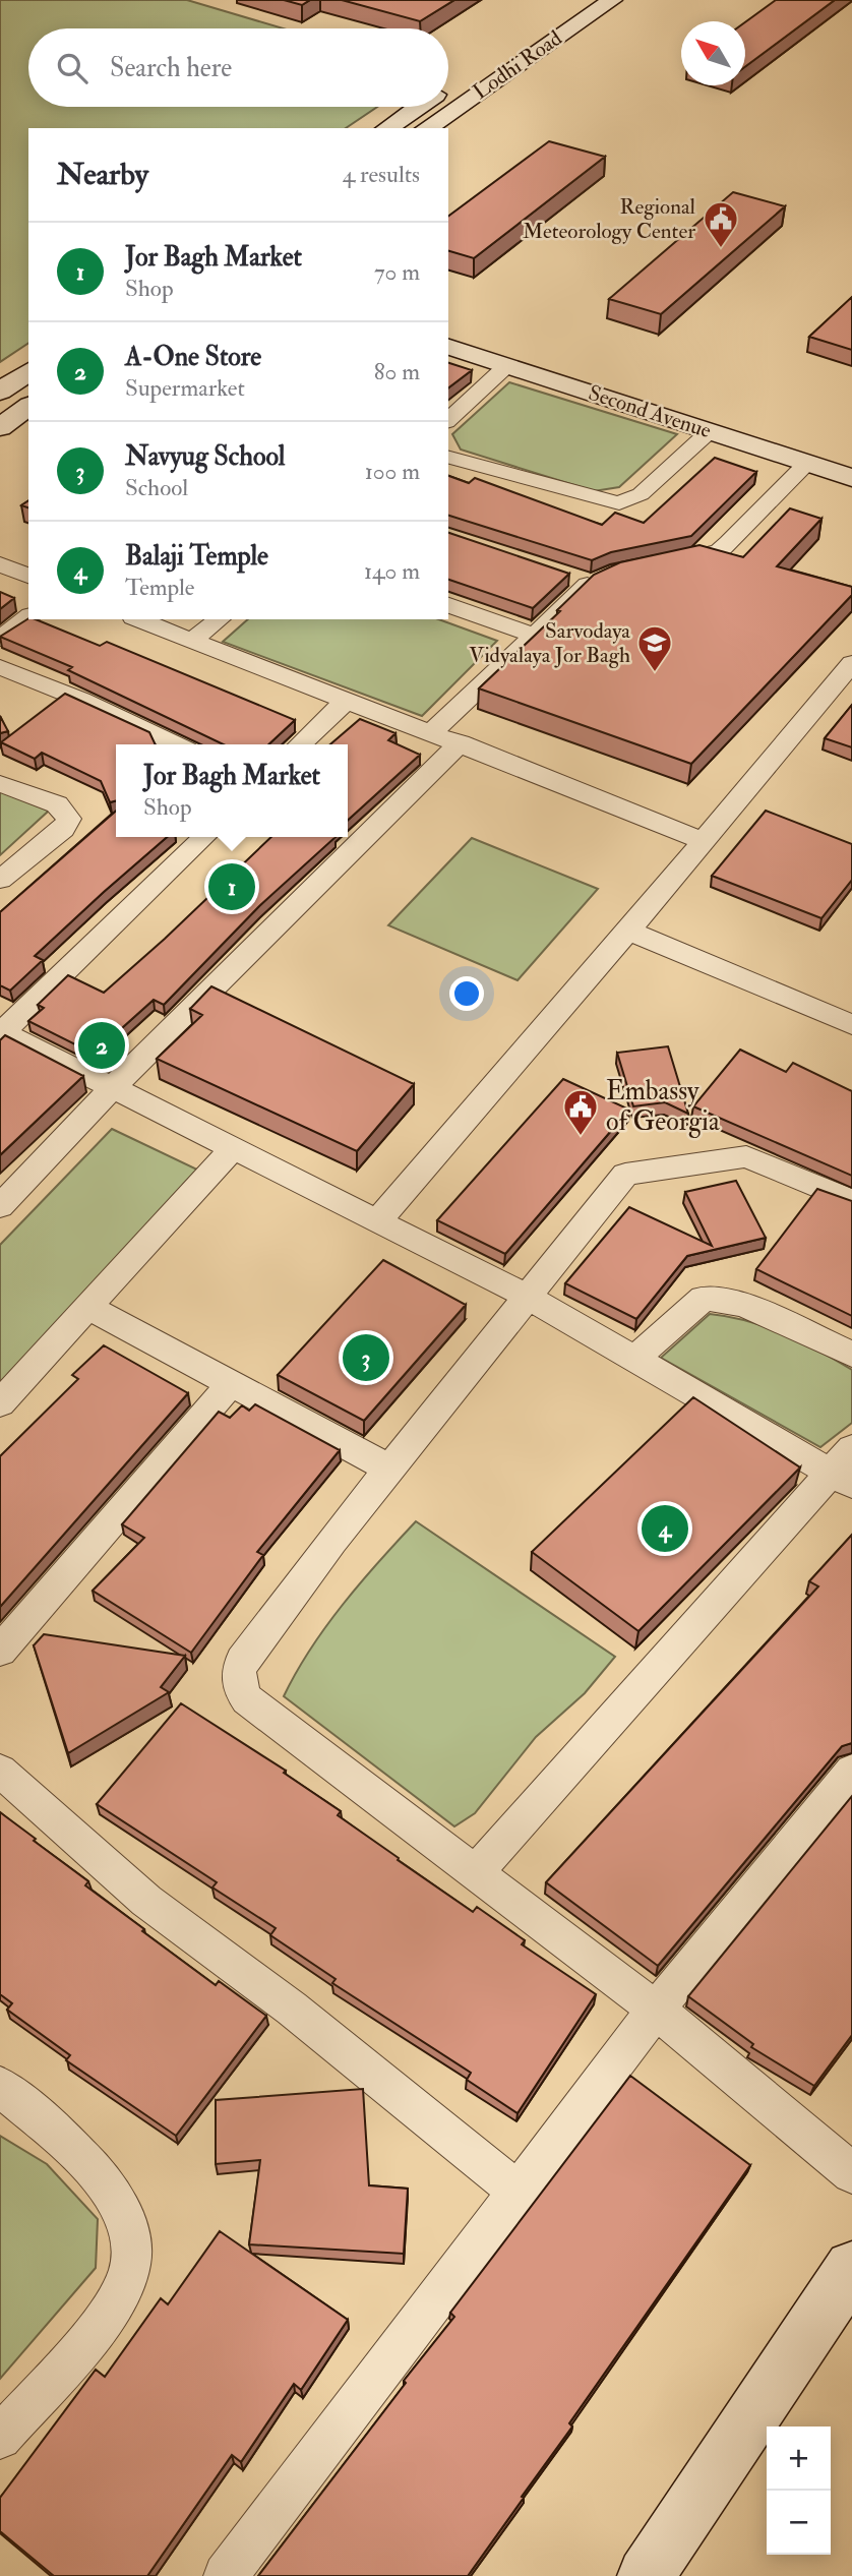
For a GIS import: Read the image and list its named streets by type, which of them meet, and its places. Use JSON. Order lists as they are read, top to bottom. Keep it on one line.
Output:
{"streets":{"main road":["Lodhi Road","Second Avenue"]},"places":{"public building":["Regional Meteorology Center","Embassy of Georgia"],"school or university":["Sarvodaya Vidyalaya Jor Bagh"]},"north":"top left","page":{"search":"Search here","heading":["Nearby","4 results"],"list":[{"mark":"1","name":"Jor Bagh Market","note":"Shop","value":"70 m"},{"mark":"2","name":"A-One Store","note":"Supermarket","value":"80 m"},{"mark":"3","name":"Navyug School","note":"School","value":"100 m"},{"mark":"4","name":"Balaji Temple","note":"Temple","value":"140 m"}],"popup":["Jor Bagh Market","Shop"],"pins":["1","2","3","4"],"map_buttons":["+","−"]}}
